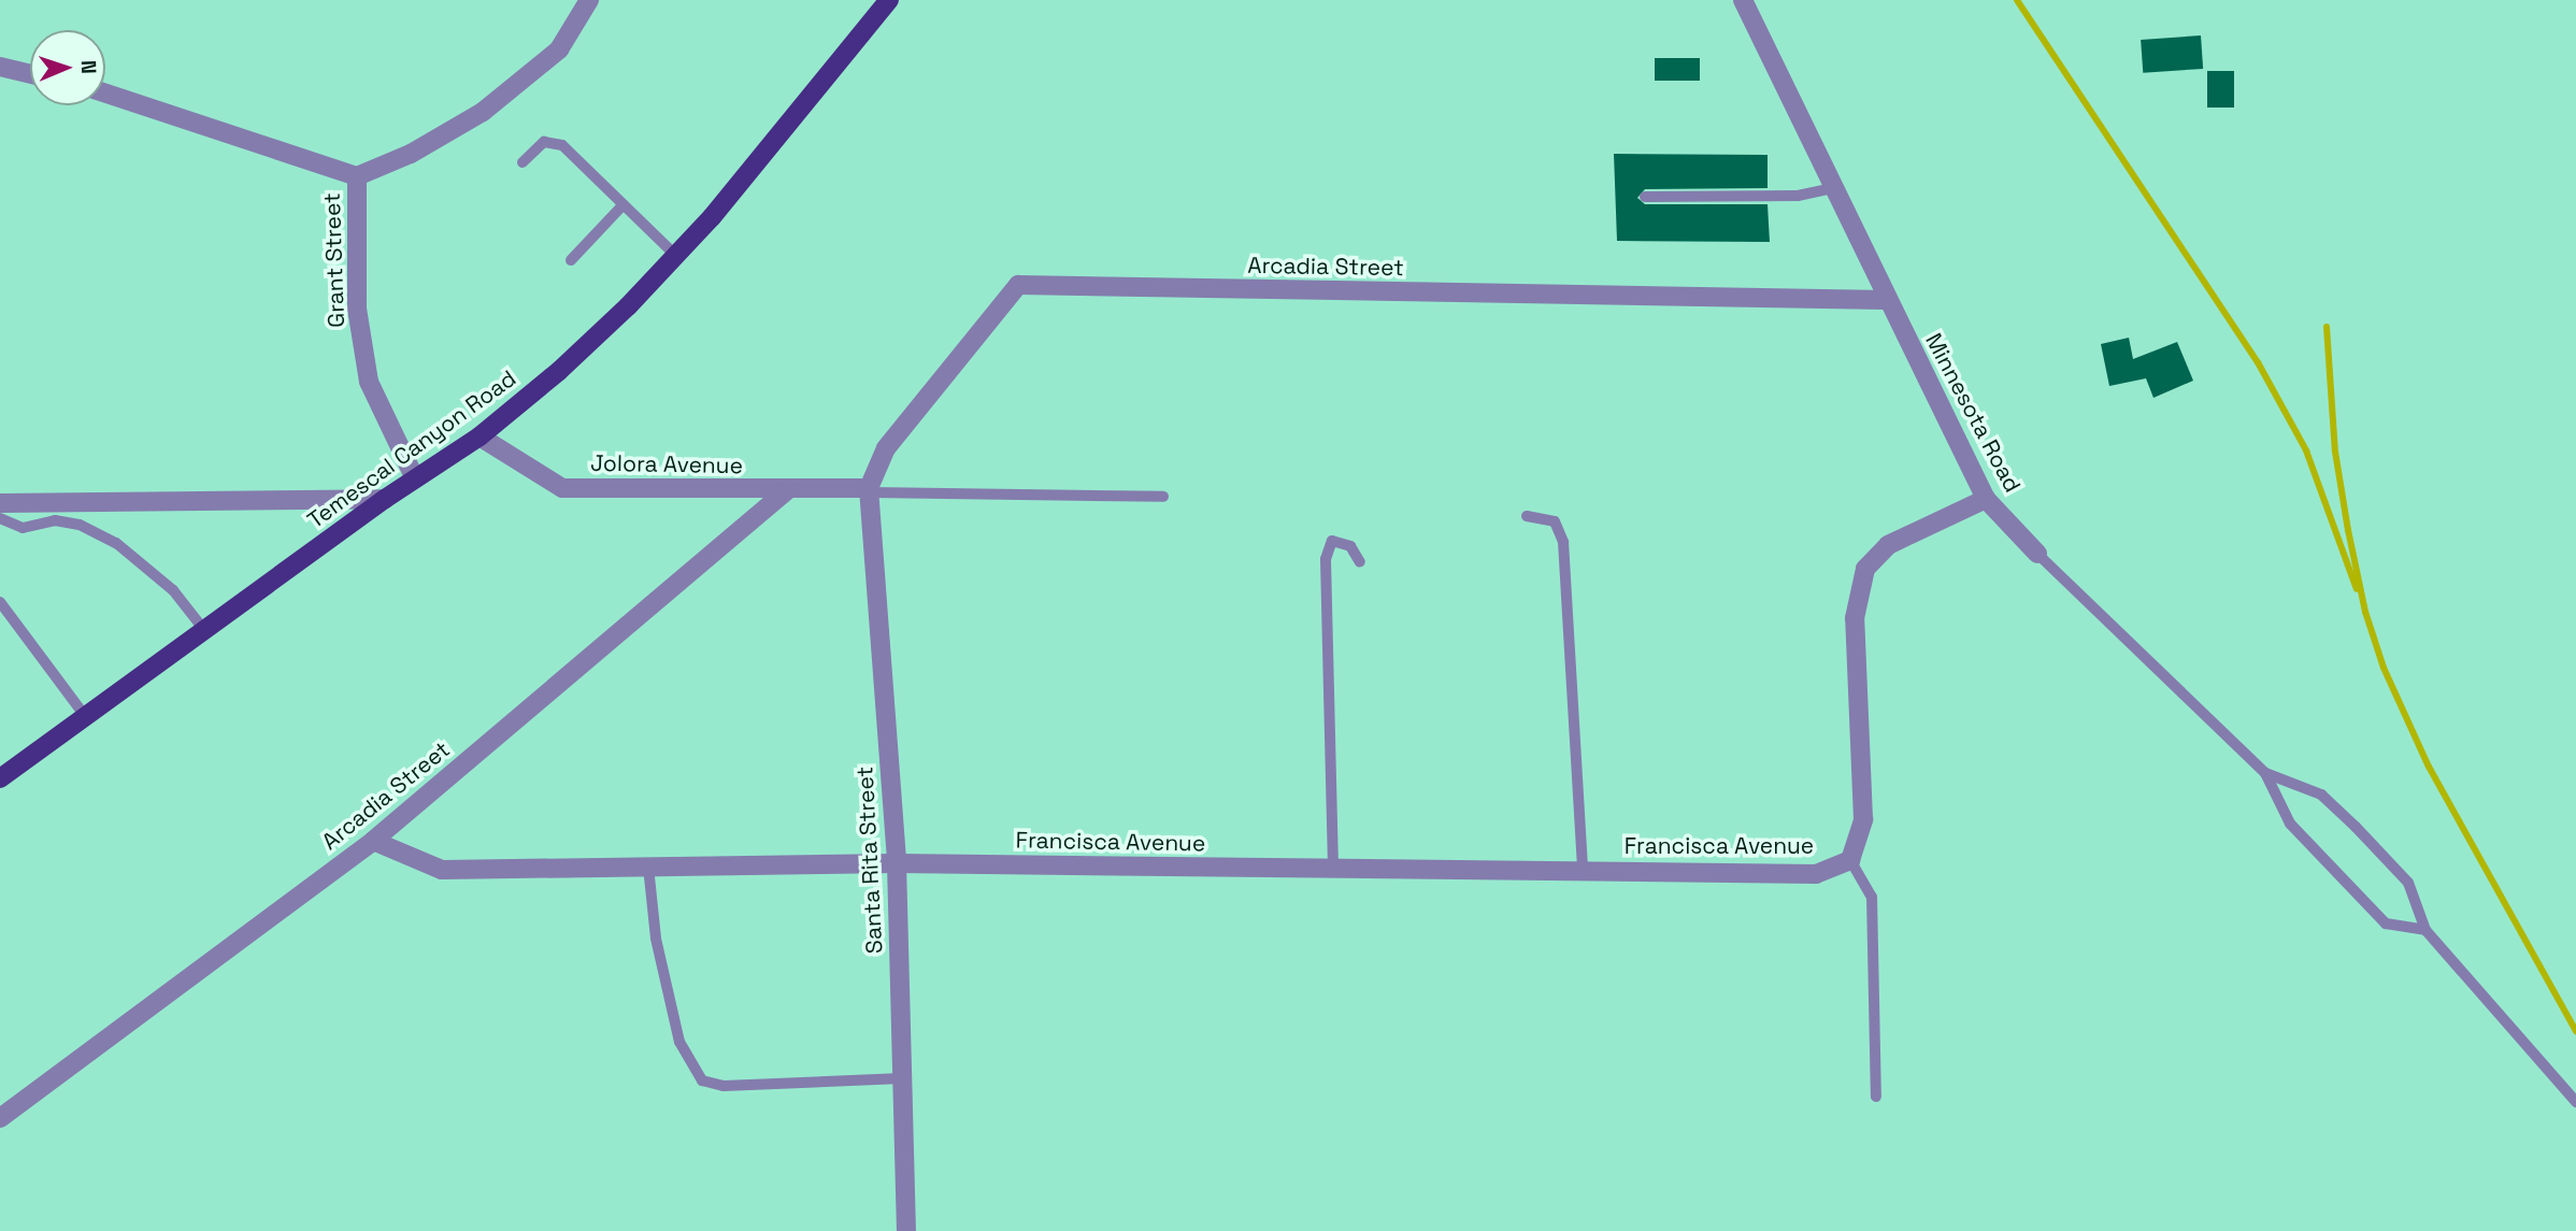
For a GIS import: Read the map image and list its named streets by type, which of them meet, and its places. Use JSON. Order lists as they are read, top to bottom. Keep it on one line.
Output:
{"streets":{"main road":["Temescal Canyon Road"],"street":["Grant Street","Arcadia Street","Minnesota Road","Jolora Avenue","Francisca Avenue","Santa Rita Street"]},"crossings":[["Grant Street","Temescal Canyon Road"],["Arcadia Street","Minnesota Road"],["Arcadia Street","Jolora Avenue"],["Arcadia Street","Francisca Avenue"],["Arcadia Street","Santa Rita Street"],["Temescal Canyon Road","Jolora Avenue"],["Jolora Avenue","Santa Rita Street"],["Francisca Avenue","Santa Rita Street"]],"north":"right"}
